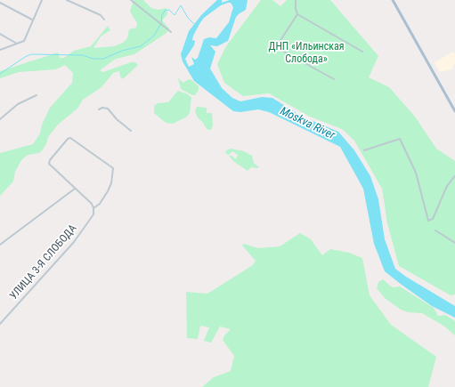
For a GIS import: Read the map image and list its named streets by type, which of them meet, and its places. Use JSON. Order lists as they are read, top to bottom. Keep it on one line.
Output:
{"streets":{"street":["УЛИЦА 3-Я СЛОБОДА"]},"water":["Moskva River"],"parks":["ДНП «Ильинская Слобода»"]}
